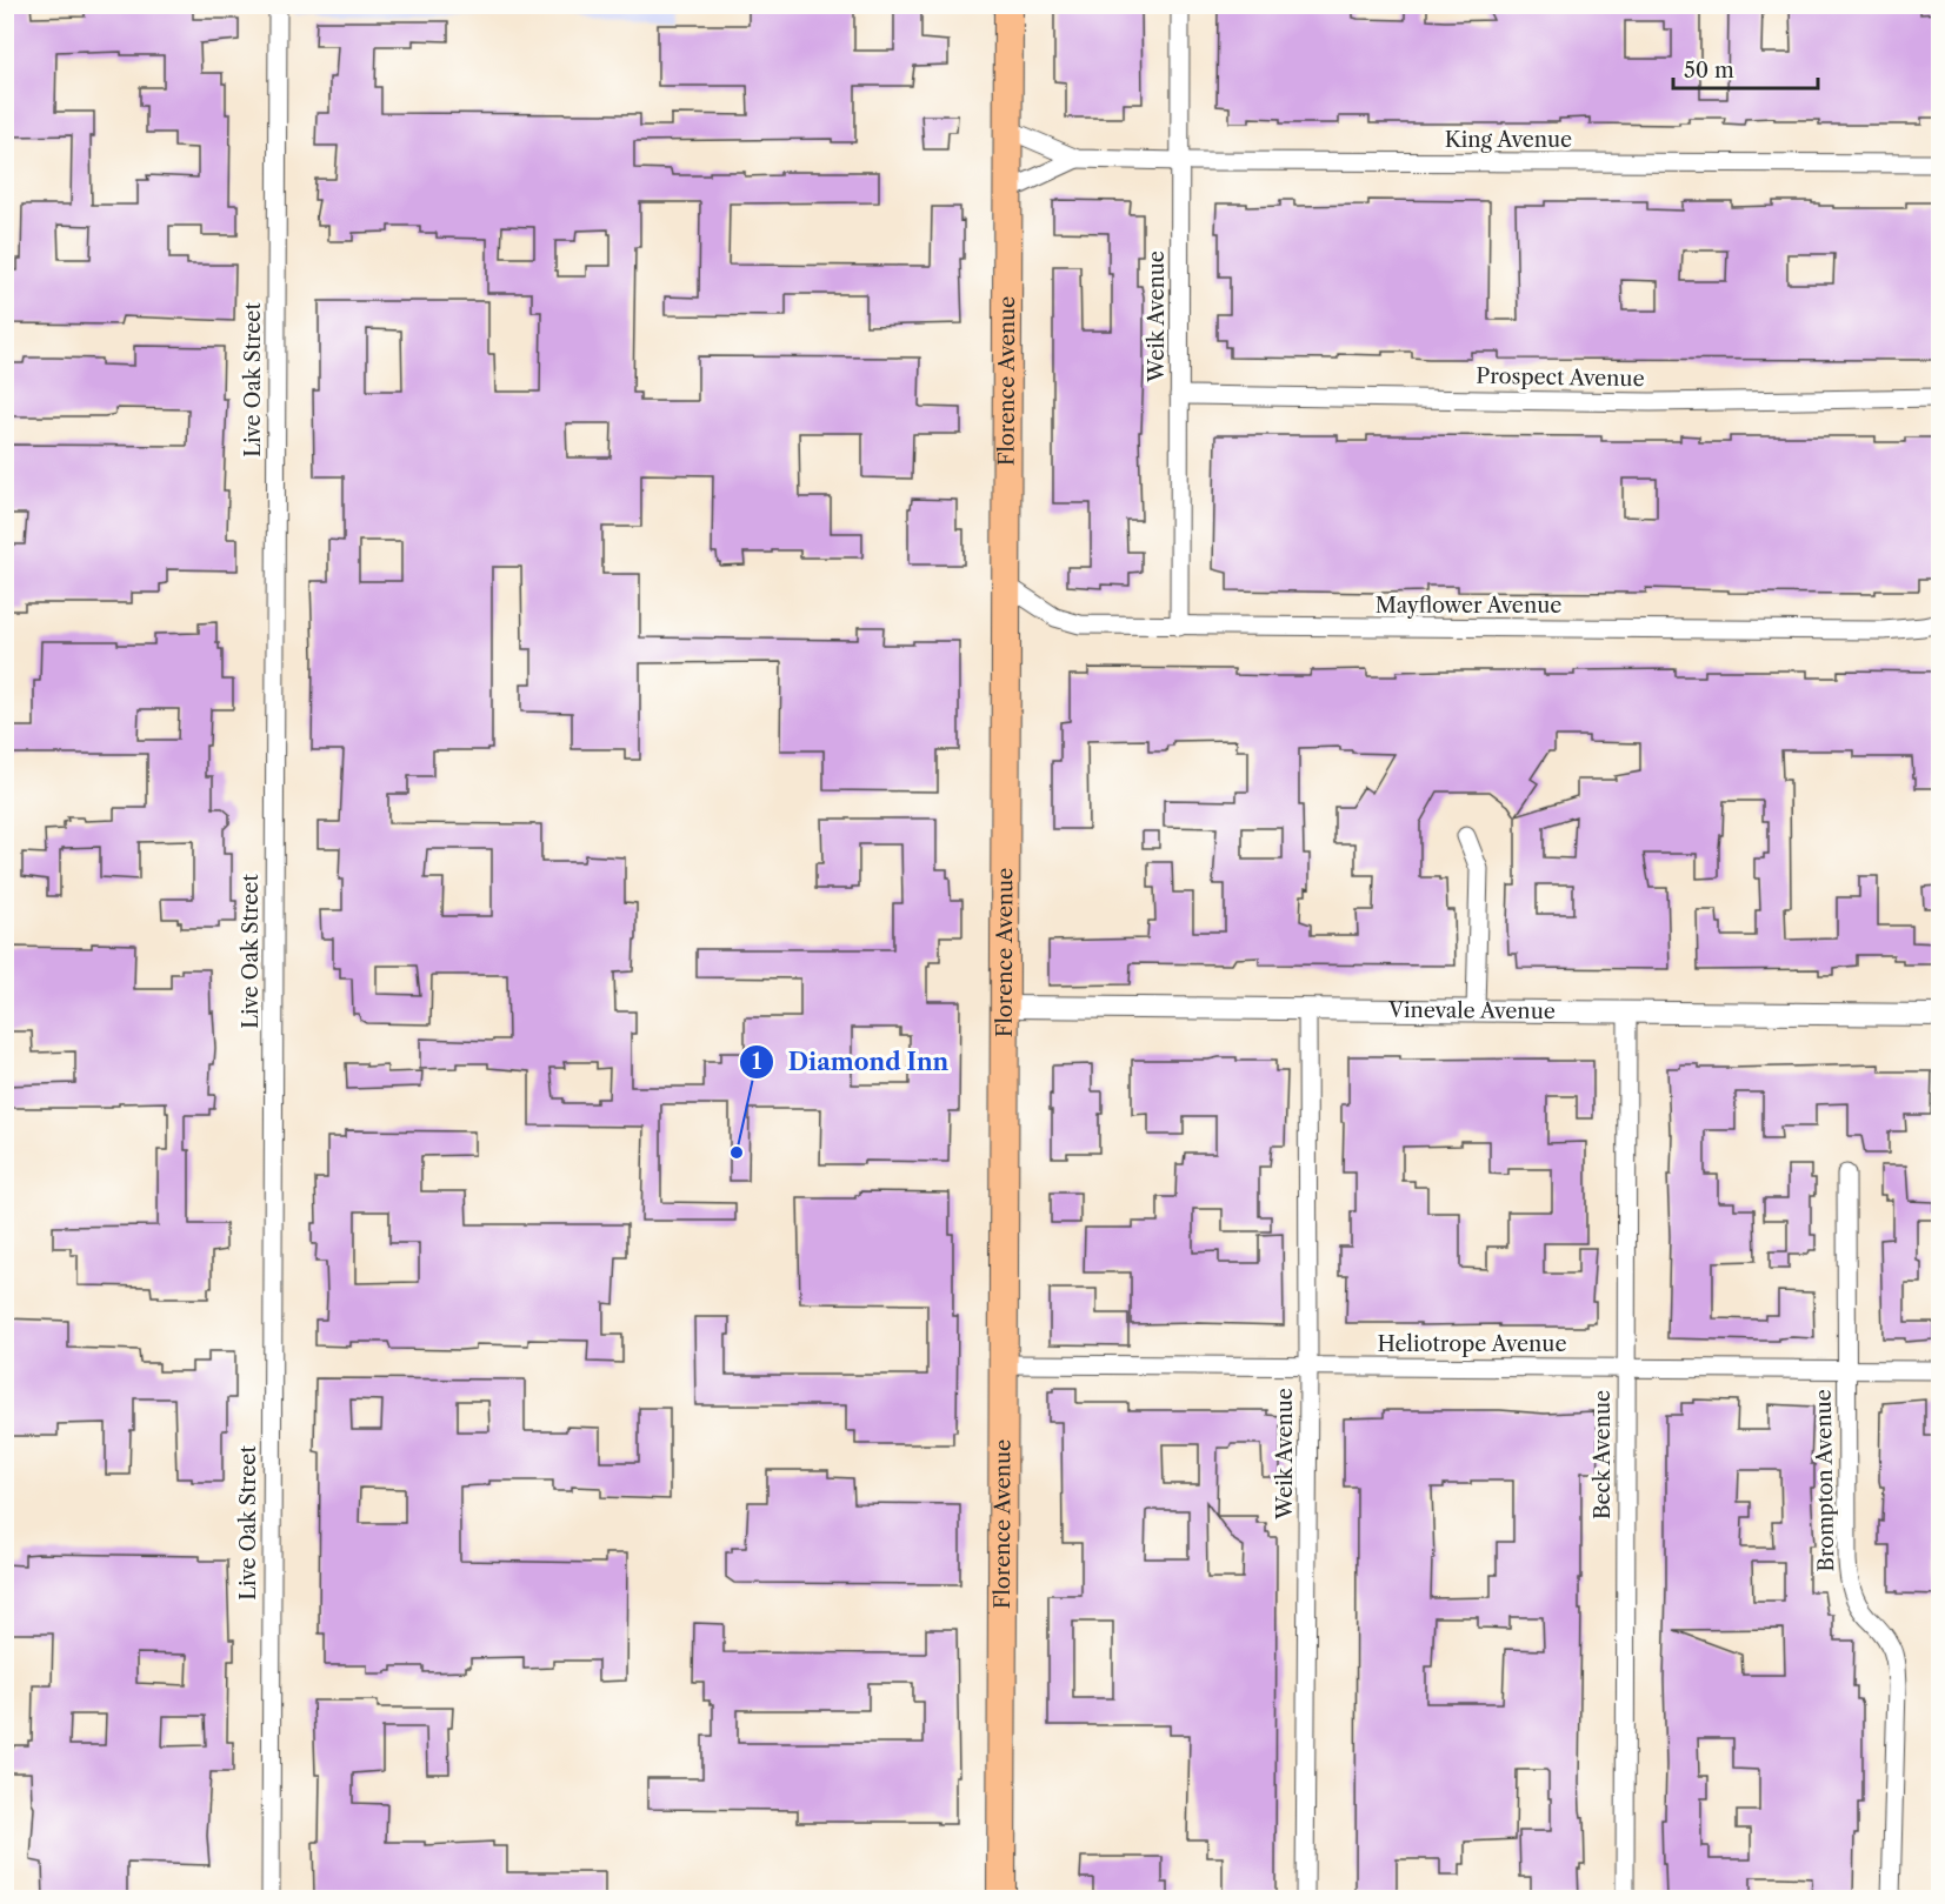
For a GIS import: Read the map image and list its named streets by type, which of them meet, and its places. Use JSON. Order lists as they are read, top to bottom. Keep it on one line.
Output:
{"streets":{"main road":["Florence Avenue"],"street":["King Avenue","Weik Avenue","Prospect Avenue","Live Oak Street","Mayflower Avenue","Vinevale Avenue","Heliotrope Avenue","Beck Avenue","Brompton Avenue"]},"crossings":[["King Avenue","Weik Avenue"],["King Avenue","Florence Avenue"],["Weik Avenue","Prospect Avenue"],["Weik Avenue","Mayflower Avenue"],["Weik Avenue","Vinevale Avenue"],["Weik Avenue","Heliotrope Avenue"],["Florence Avenue","Mayflower Avenue"],["Florence Avenue","Vinevale Avenue"],["Florence Avenue","Heliotrope Avenue"],["Vinevale Avenue","Beck Avenue"],["Heliotrope Avenue","Beck Avenue"],["Heliotrope Avenue","Brompton Avenue"]],"places":["Diamond Inn"],"scale_bar":"50 m"}
